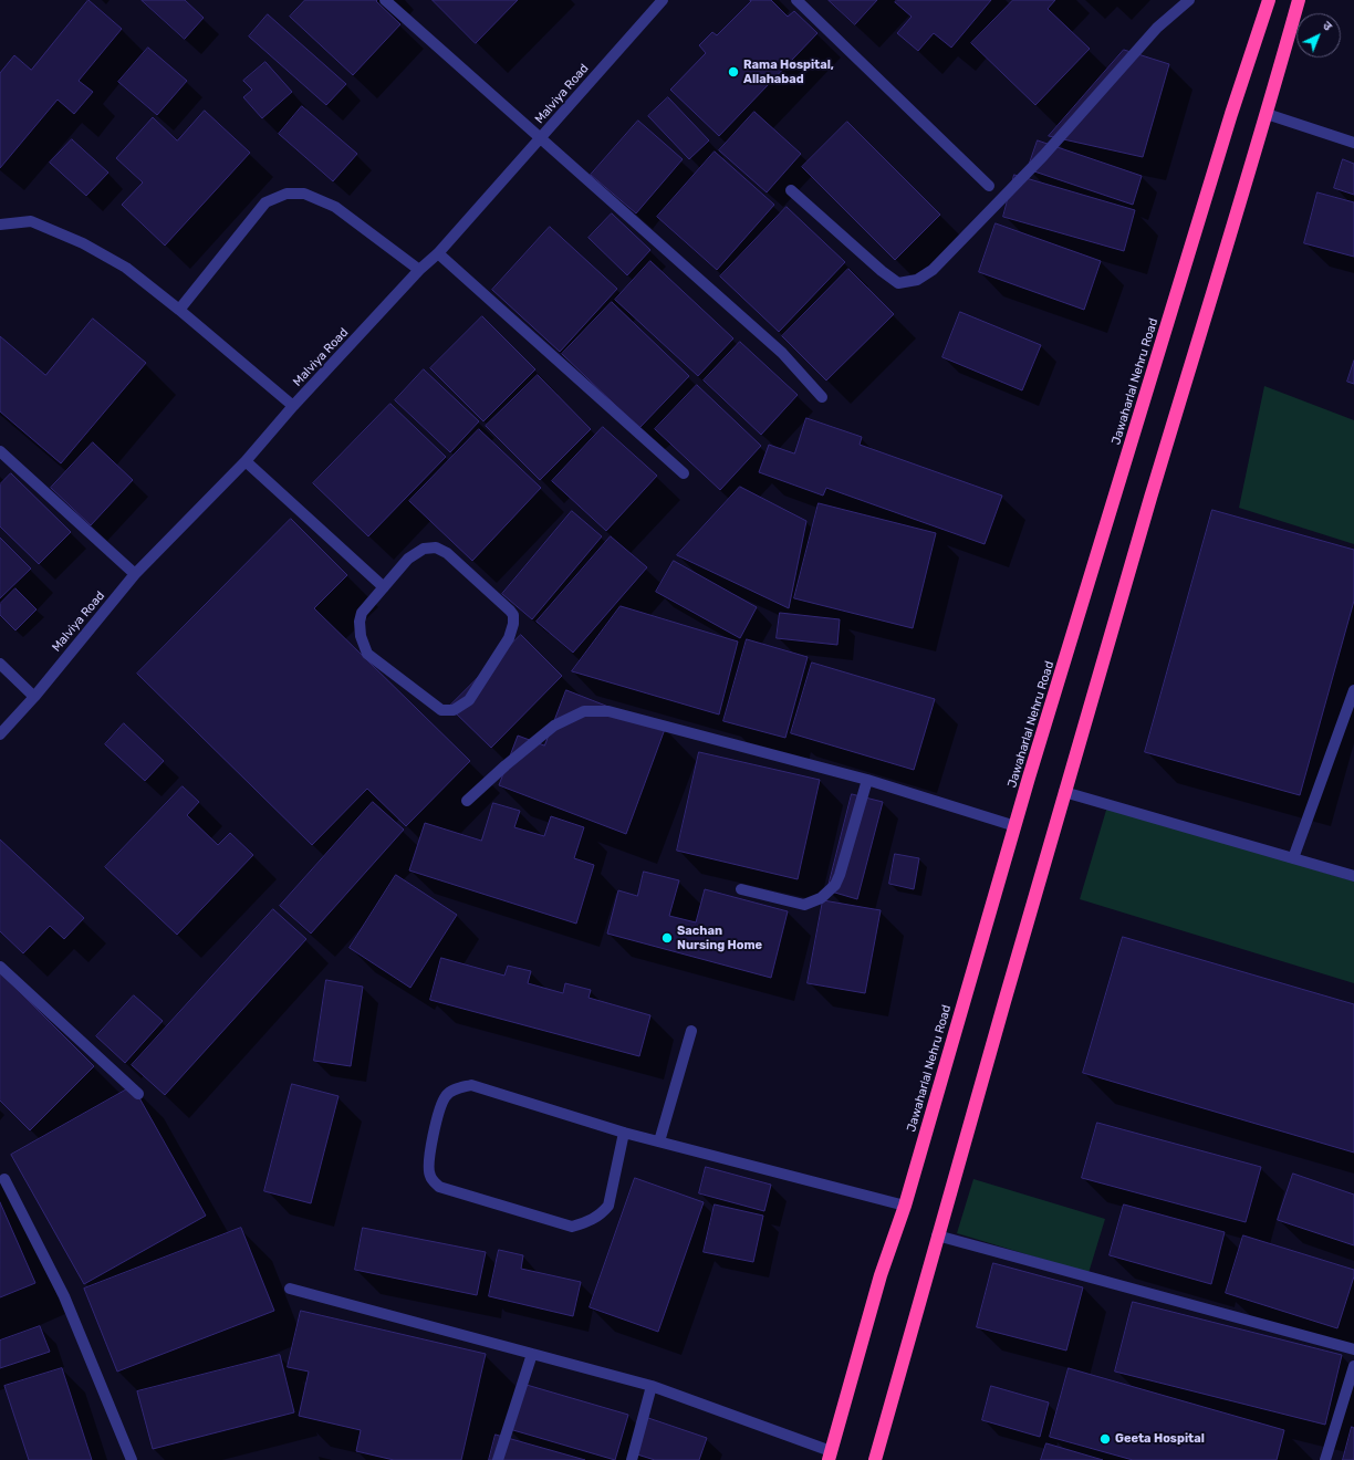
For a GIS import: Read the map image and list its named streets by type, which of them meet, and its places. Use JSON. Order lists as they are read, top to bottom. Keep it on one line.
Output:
{"streets":{"highway":["Jawaharlal Nehru Road"],"street":["Malviya Road"]},"places":["Rama Hospital, Allahabad","Sachan Nursing Home","Geeta Hospital"],"north":"top right"}
